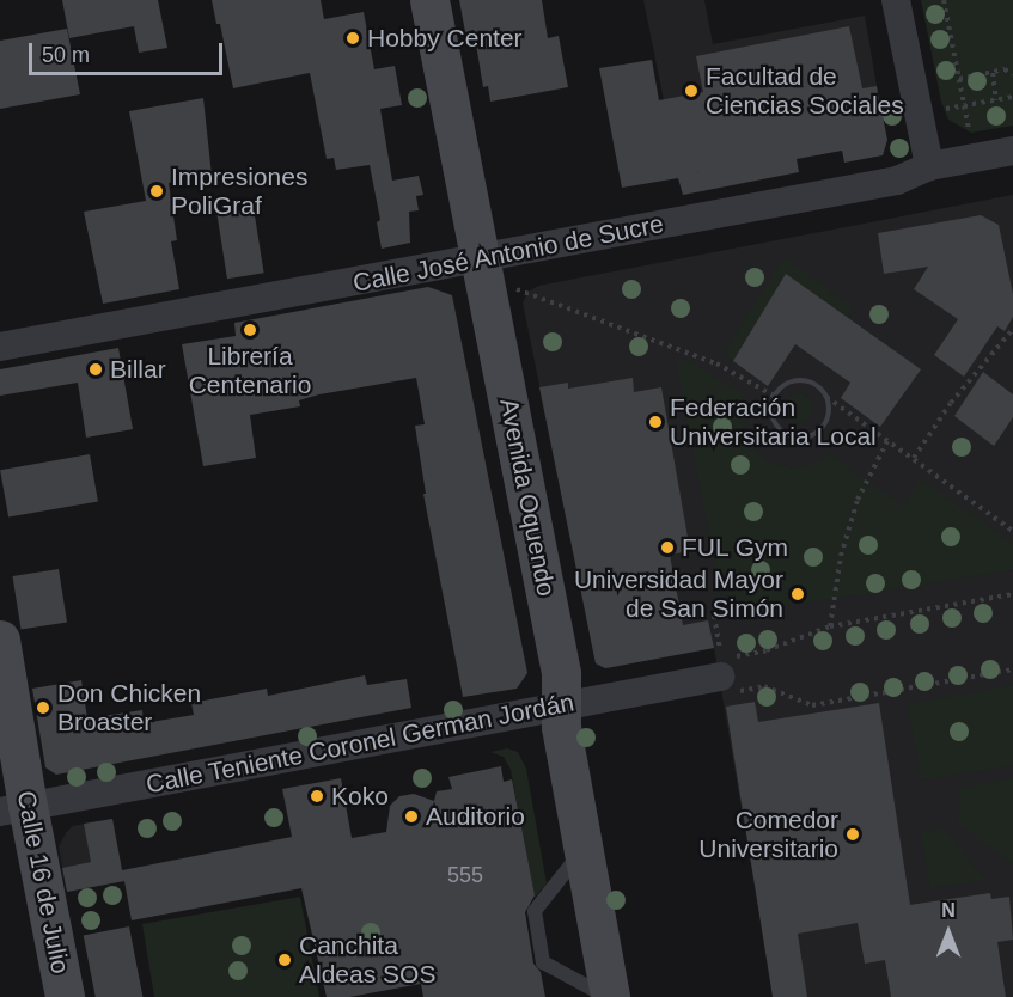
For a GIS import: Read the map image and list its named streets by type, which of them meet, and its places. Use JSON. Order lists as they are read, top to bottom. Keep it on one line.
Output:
{"streets":{"main road":["Avenida Oquendo","Calle 16 de Julio"],"street":["Calle José Antonio de Sucre","Calle Teniente Coronel German Jordán"]},"crossings":[["Calle José Antonio de Sucre","Avenida Oquendo"],["Avenida Oquendo","Calle Teniente Coronel German Jordán"],["Calle Teniente Coronel German Jordán","Calle 16 de Julio"]],"places":["Hobby Center","Facultad de Ciencias Sociales","Impresiones PoliGraf","Librería Centenario","Billar","Federación Universitaria Local","FUL Gym","Universidad Mayor de San Simón","Don Chicken Broaster","Koko","Auditorio","Comedor Universitario","Canchita Aldeas SOS"],"house_numbers":["555"],"scale_bar":"50 m","north":"top"}
